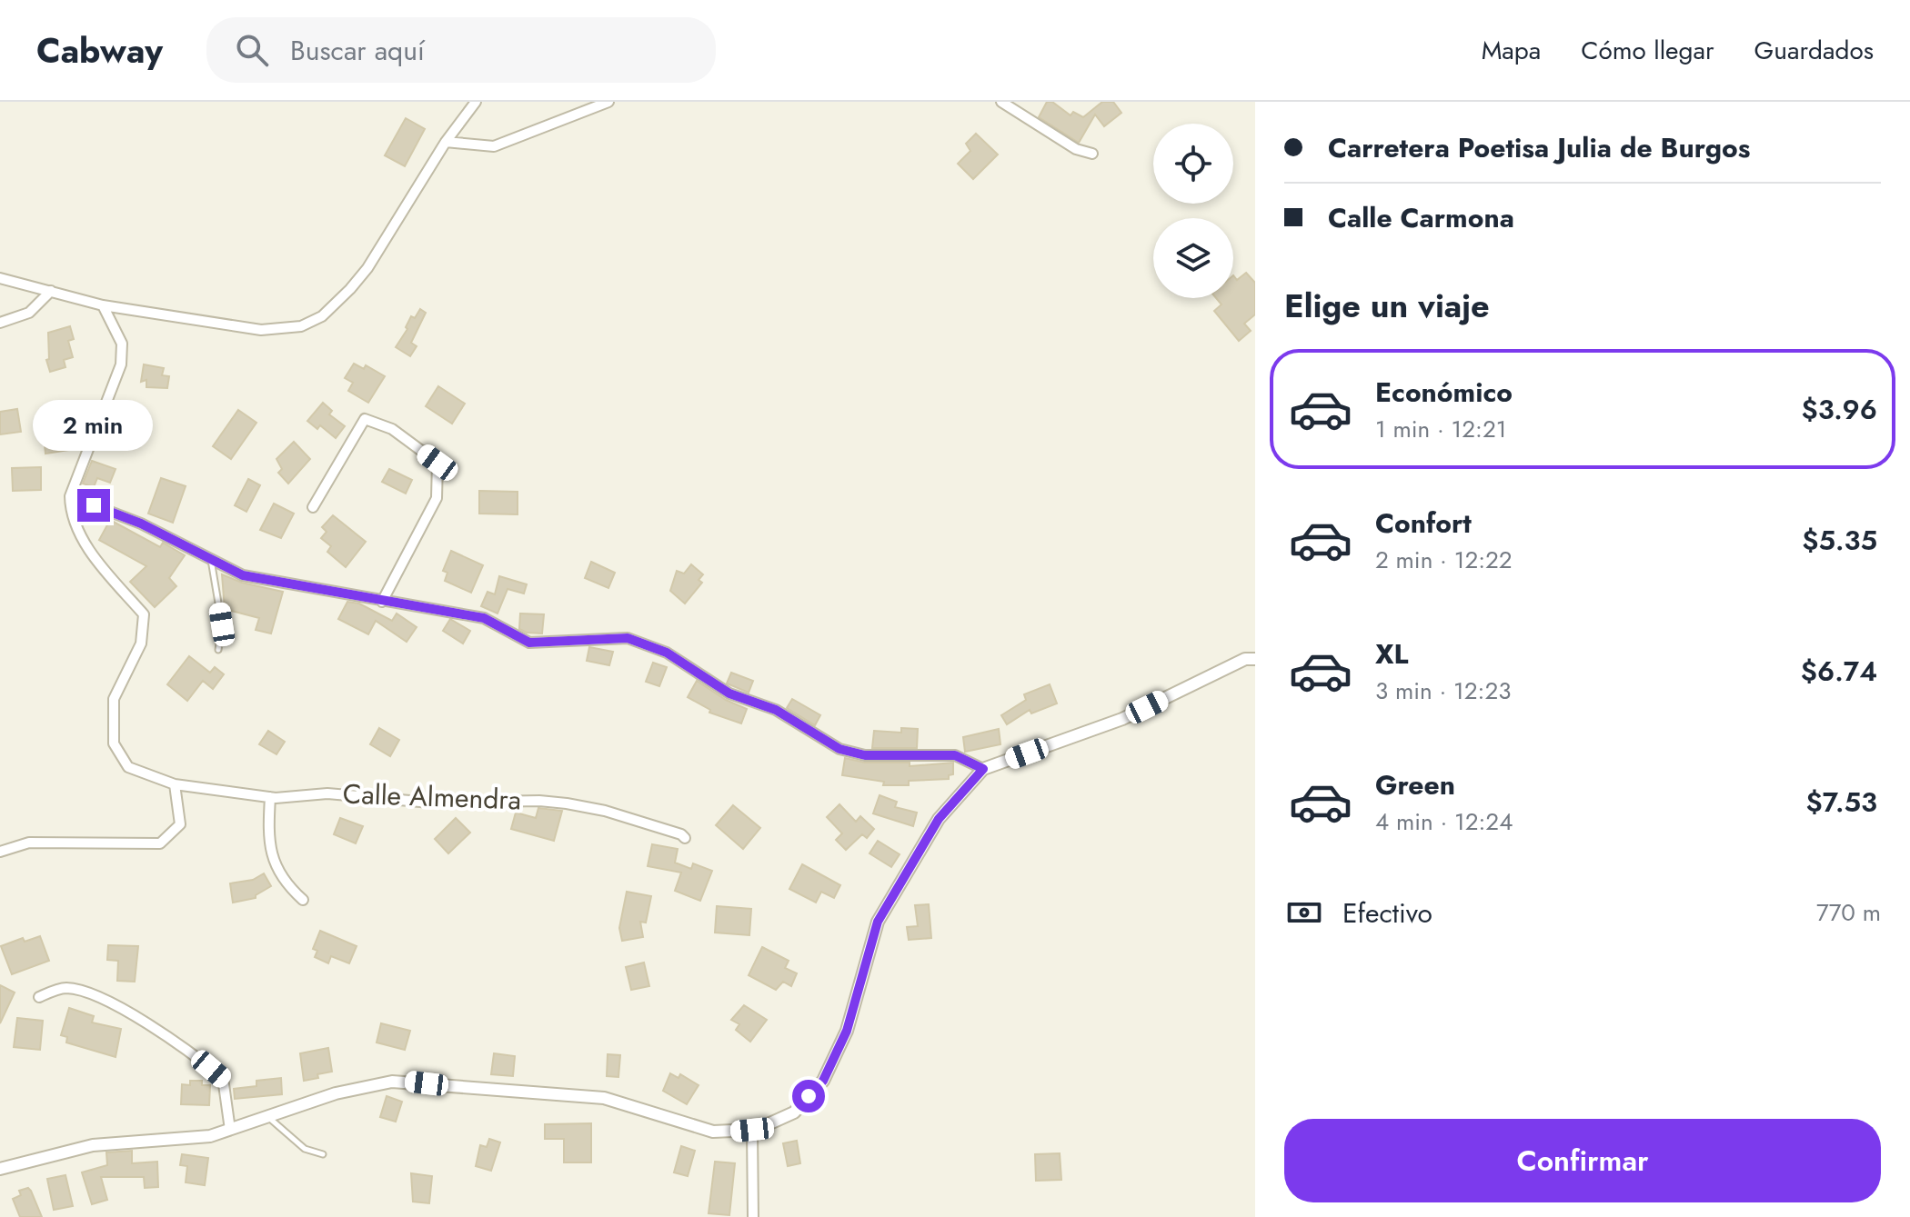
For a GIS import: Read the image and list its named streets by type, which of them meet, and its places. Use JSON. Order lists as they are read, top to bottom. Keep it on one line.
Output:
{"streets":{"street":["Calle Almendra"]},"page":{"header":"Cabway","search":"Buscar aquí","nav":["Mapa","Cómo llegar","Guardados"],"banner":["Carretera Poetisa Julia de Burgos","Calle Carmona"],"heading":"Elige un viaje","list":[{"name":"Económico","note":"1 min · 12:21","value":"$3.96"},{"name":"Confort","note":"2 min · 12:22","value":"$5.35"},{"name":"XL","note":"3 min · 12:23","value":"$6.74"},{"name":"Green","note":"4 min · 12:24","value":"$7.53"}],"bubble":"2 min","pay":["Efectivo","770 m"],"buttons":"Confirmar"}}
